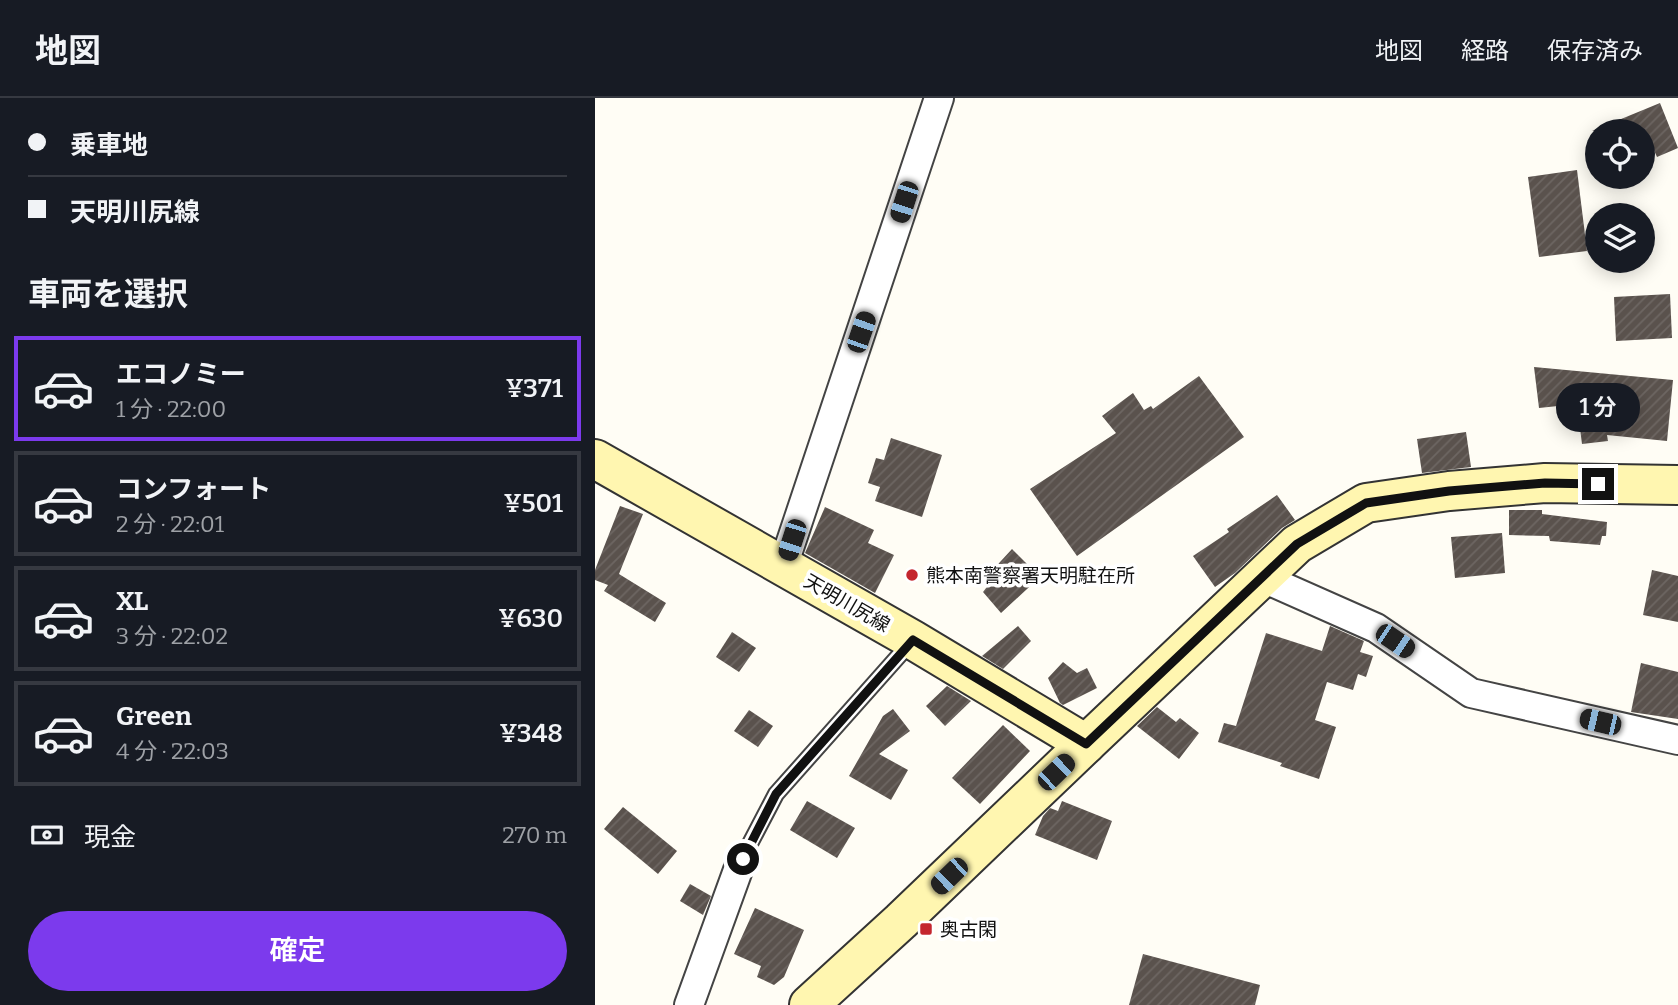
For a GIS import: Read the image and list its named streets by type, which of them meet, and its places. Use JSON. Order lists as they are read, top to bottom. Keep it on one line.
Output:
{"streets":{"main road":["天明川尻線"]},"places":{"other":["熊本南警察署天明駐在所"],"transit":["奥古閑"]},"page":{"header":"地図","nav":["地図","経路","保存済み"],"banner":["乗車地","天明川尻線"],"heading":"車両を選択","list":[{"name":"エコノミー","note":"1 分 · 22:00","value":"¥371"},{"name":"コンフォート","note":"2 分 · 22:01","value":"¥501"},{"name":"XL","note":"3 分 · 22:02","value":"¥630"},{"name":"Green","note":"4 分 · 22:03","value":"¥348"}],"bubble":"1 分","pay":["現金","270 m"],"buttons":"確定"}}
